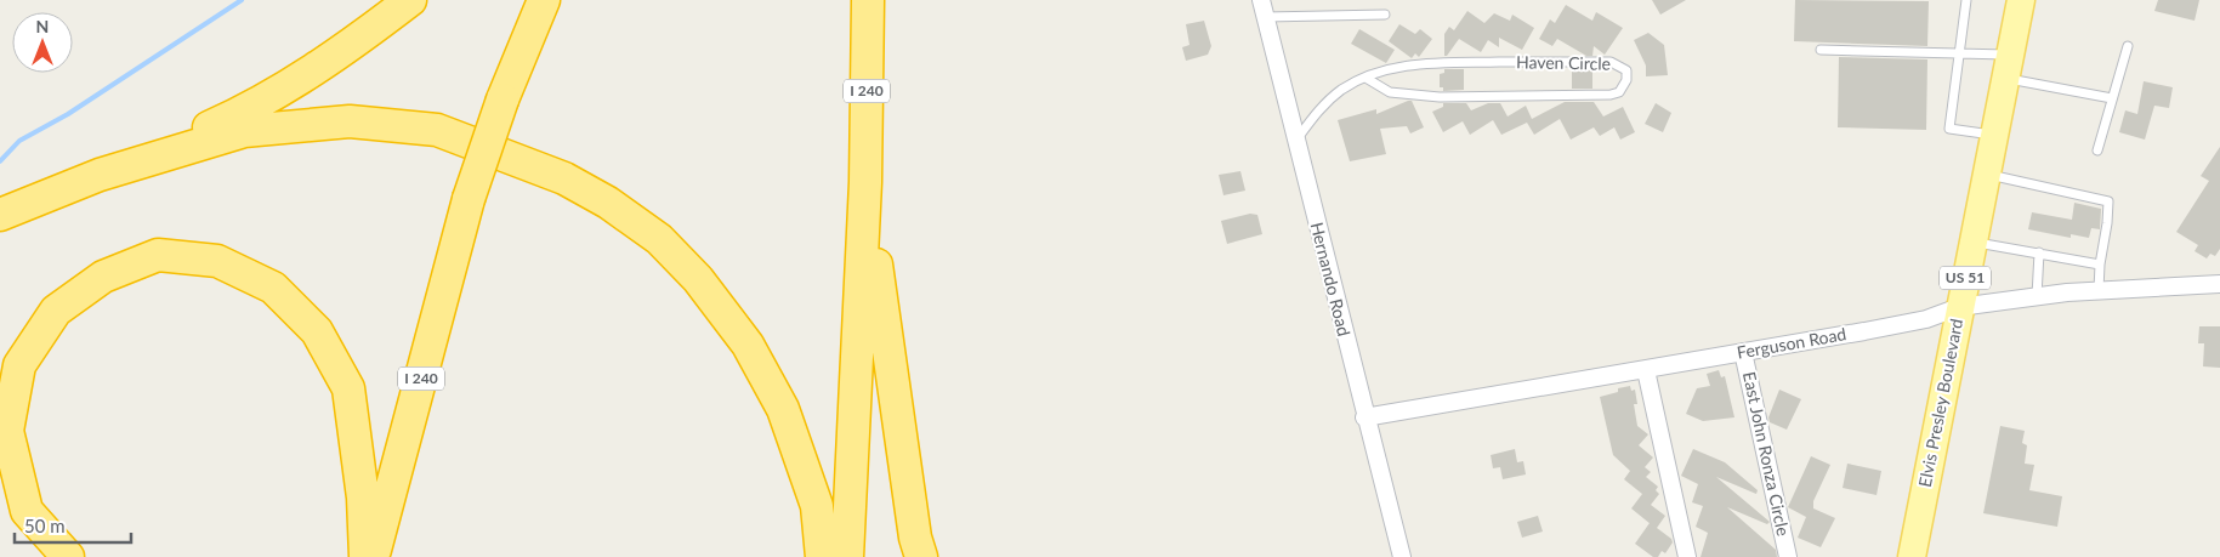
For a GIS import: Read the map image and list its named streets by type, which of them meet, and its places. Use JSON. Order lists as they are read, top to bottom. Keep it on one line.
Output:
{"streets":{"highway":["I 240"],"main road":["US 51","Elvis Presley Boulevard"],"street":["Hernando Road","Ferguson Road","East John Ronza Circle"],"lane":["Haven Circle"]},"crossings":[["Haven Circle","Hernando Road"],["Hernando Road","Ferguson Road"],["Ferguson Road","Elvis Presley Boulevard"],["Ferguson Road","East John Ronza Circle"]],"scale_bar":"50 m","north":"top"}
